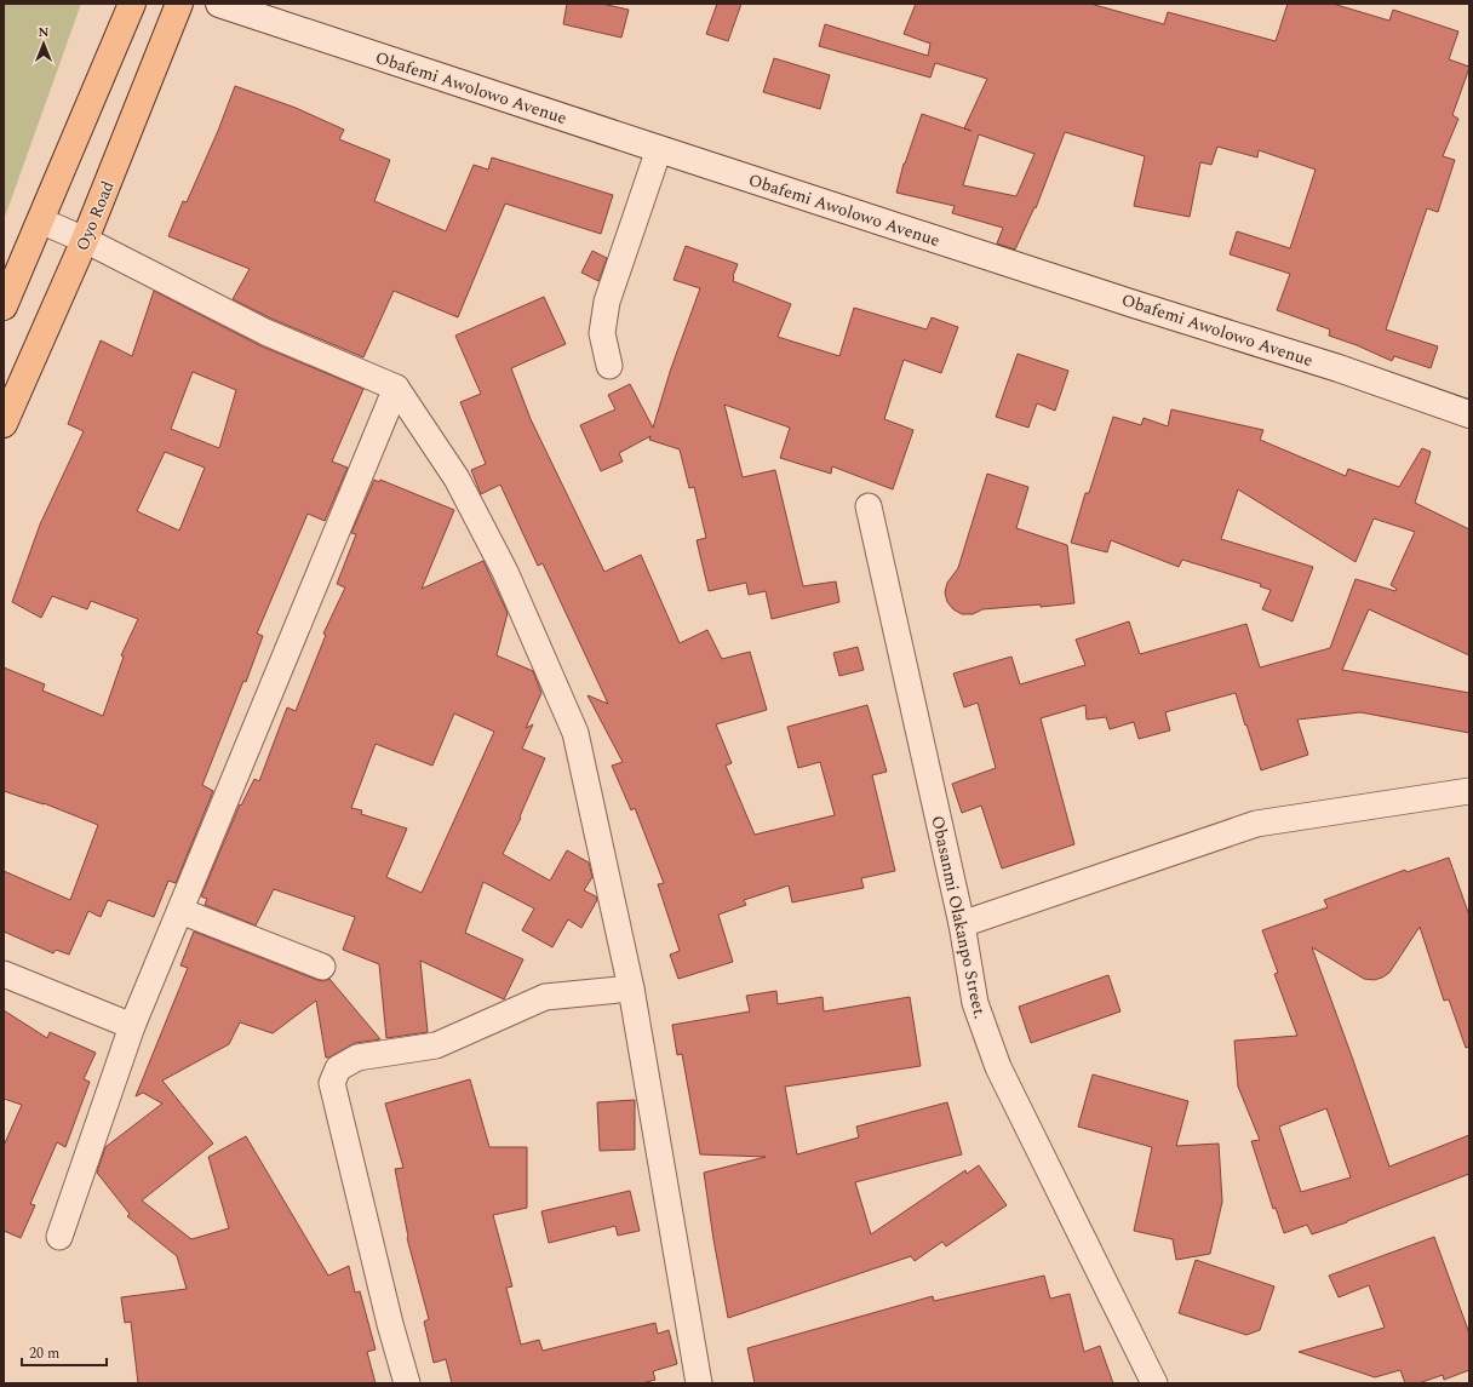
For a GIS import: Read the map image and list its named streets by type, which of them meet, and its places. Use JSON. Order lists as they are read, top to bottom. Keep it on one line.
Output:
{"streets":{"main road":["Obafemi Awolowo Avenue","Oyo Road"],"street":["Obasanmi Olakanpo Street."]},"scale_bar":"20 m","north":"top"}
